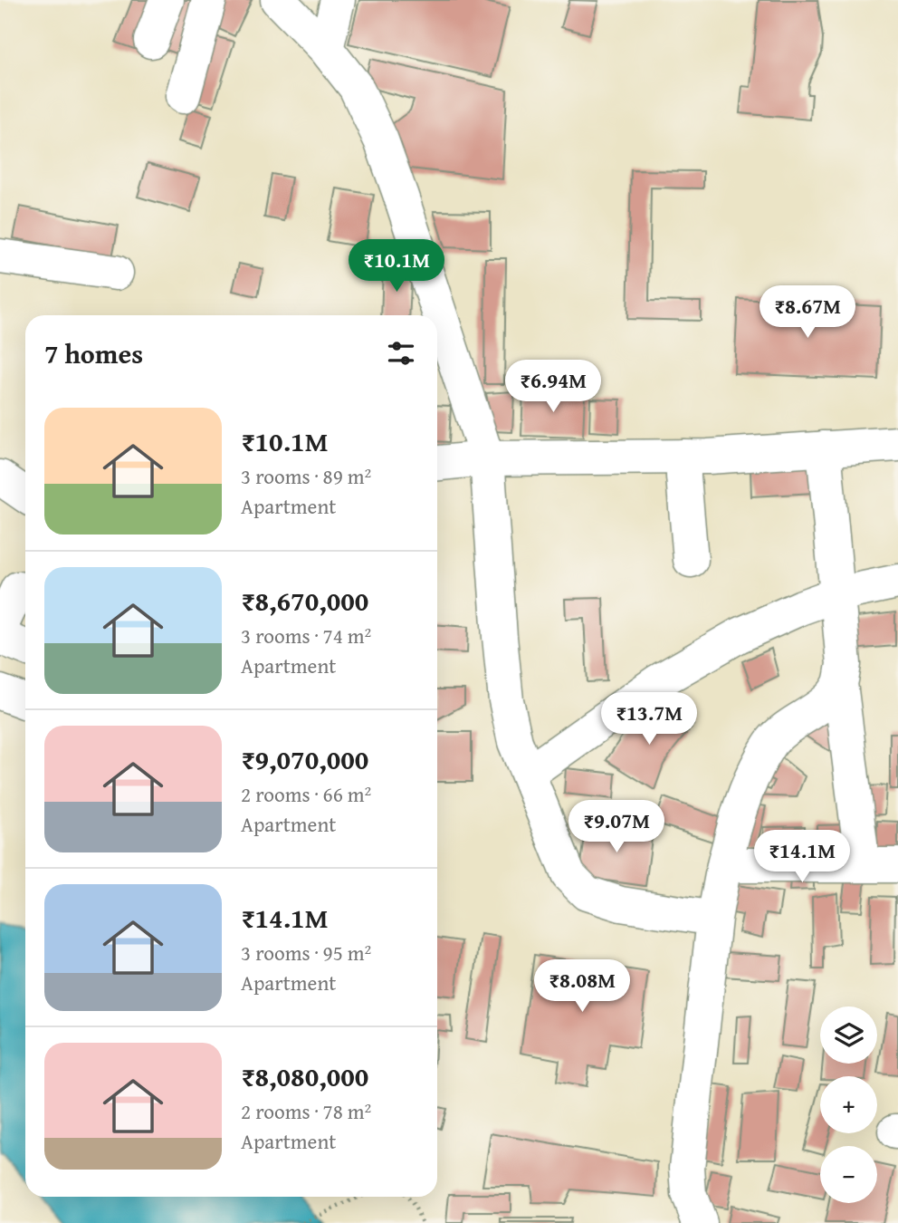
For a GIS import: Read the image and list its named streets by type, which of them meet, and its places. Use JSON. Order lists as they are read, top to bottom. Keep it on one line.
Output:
{"page":{"price":["₹10.1M","₹8.67M","₹6.94M","₹13.7M","₹9.07M","₹14.1M","₹8.08M"],"heading":"7 homes","list":[{"name":"₹10.1M","note":"3 rooms · 89 m² · Apartment"},{"name":"₹8,670,000","note":"3 rooms · 74 m² · Apartment"},{"name":"₹9,070,000","note":"2 rooms · 66 m² · Apartment"},{"name":"₹14.1M","note":"3 rooms · 95 m² · Apartment"},{"name":"₹8,080,000","note":"2 rooms · 78 m² · Apartment"}],"map_buttons":["+","−"]}}
